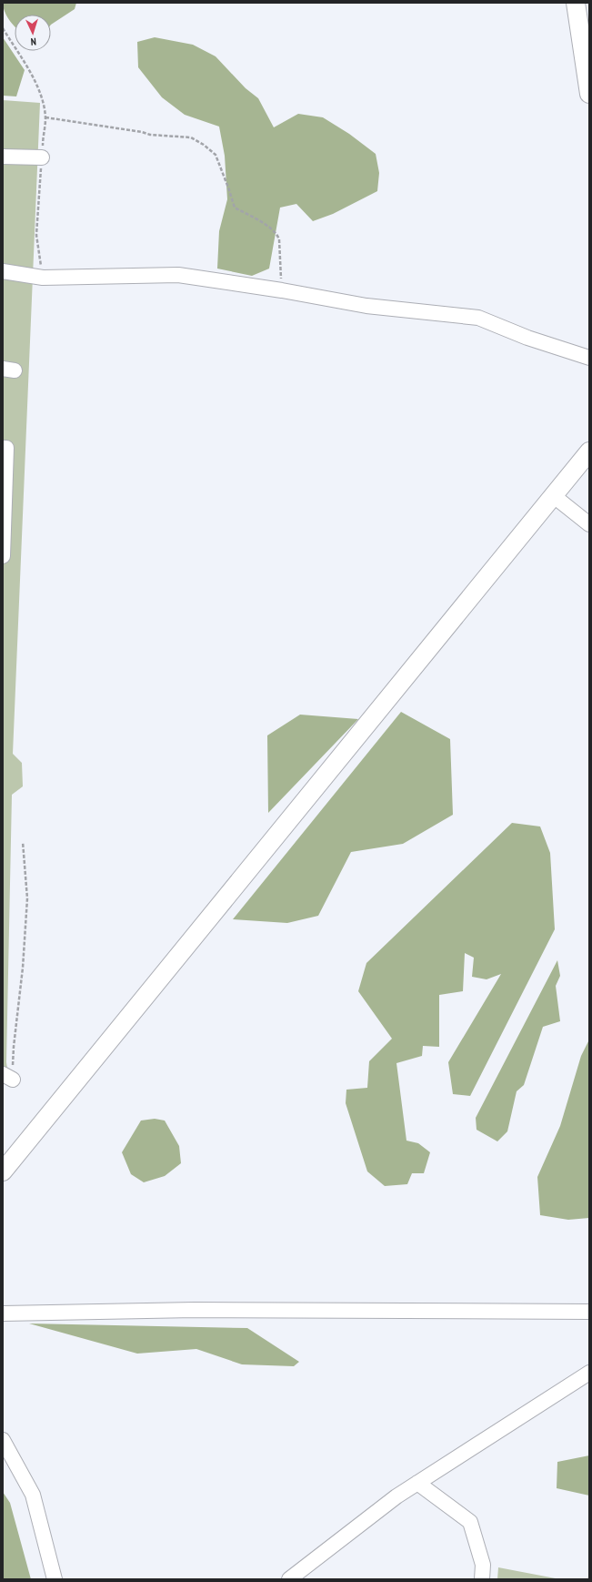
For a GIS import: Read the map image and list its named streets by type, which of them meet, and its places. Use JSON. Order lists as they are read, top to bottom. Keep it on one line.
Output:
{"north":"bottom"}
